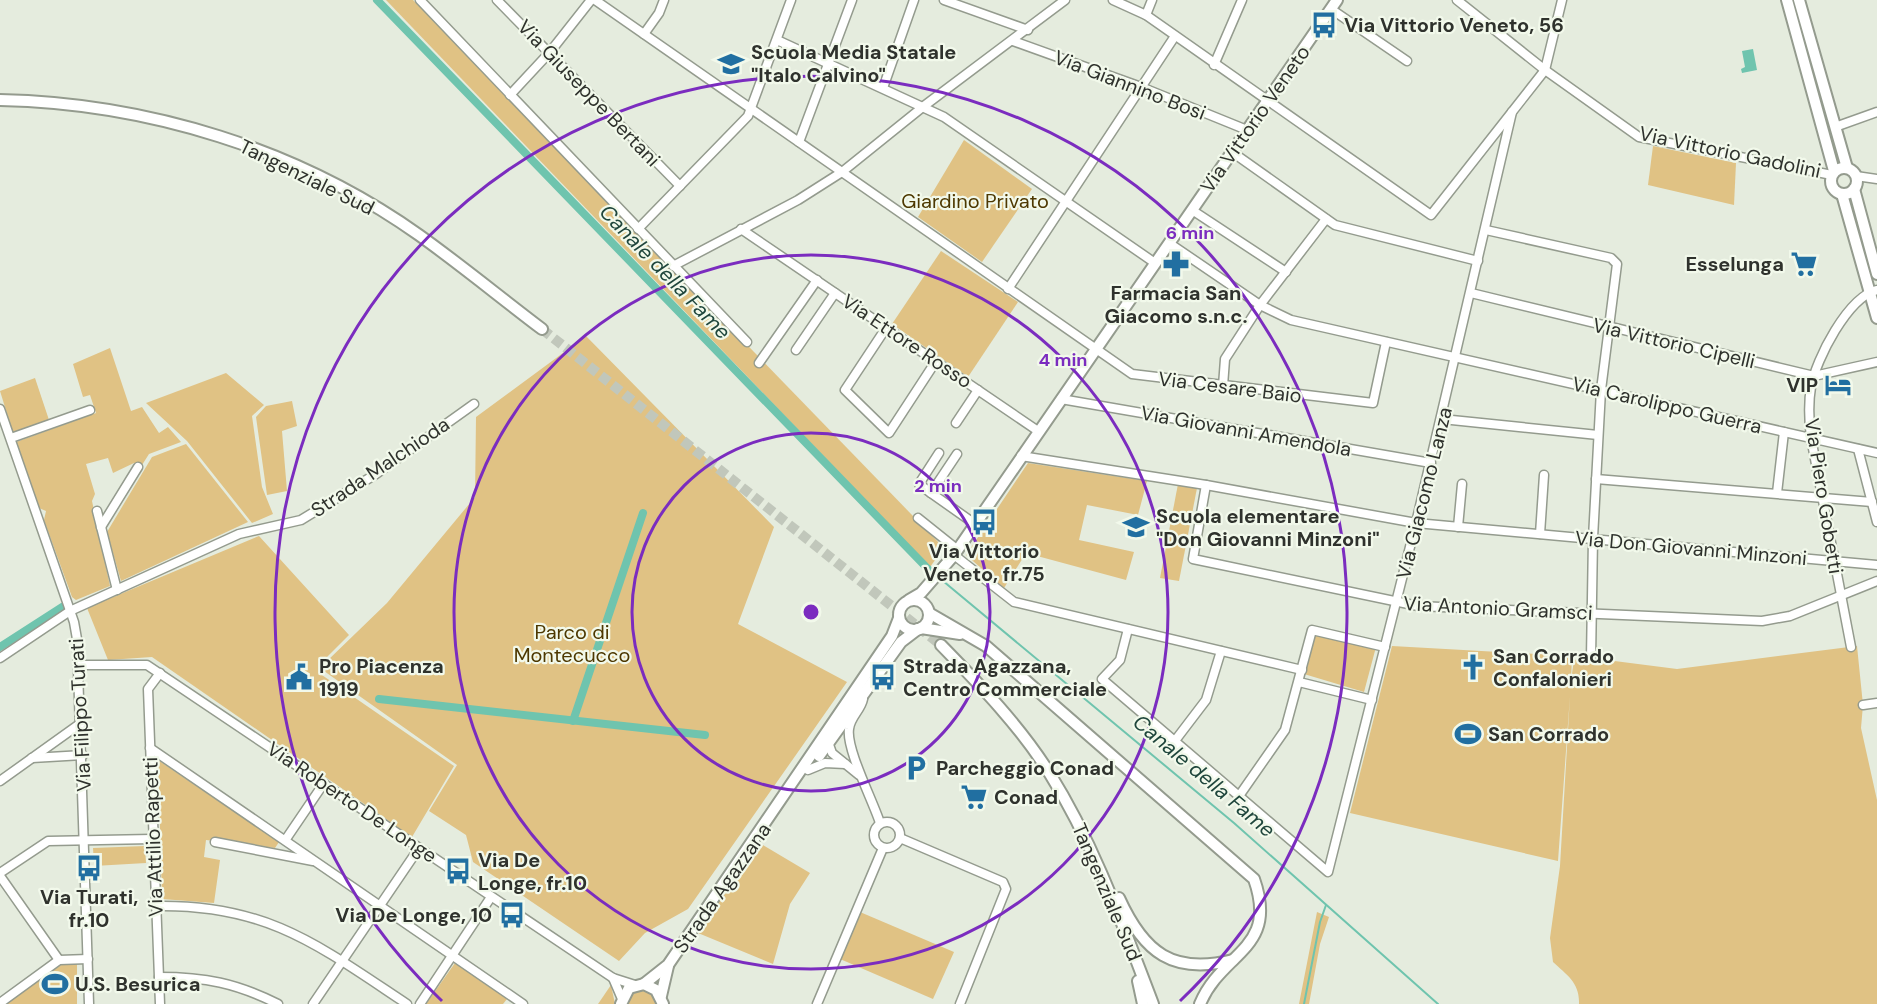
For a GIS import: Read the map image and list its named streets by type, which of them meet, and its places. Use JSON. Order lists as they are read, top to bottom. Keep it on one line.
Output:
{"streets":{"main road":["Via Vittorio Veneto","Tangenziale Sud","Strada Agazzana"],"street":["Via Giannino Bosi","Via Giuseppe Bertani","Via Vittorio Gadolini","Via Ettore Rosso","Via Vittorio Cipelli","Via Cesare Baio","Via Carolippo Guerra","Via Giovanni Amendola","Strada Malchioda","Via Giacomo Lanza","Via Piero Gobetti","Via Don Giovanni Minzoni","Via Antonio Gramsci","Via Filippo Turati","Via Roberto De Longe","Via Attilio Rapetti"]},"crossings":[["Via Giannino Bosi","Via Vittorio Veneto"],["Via Vittorio Veneto","Via Ettore Rosso"],["Via Vittorio Veneto","Via Cesare Baio"],["Via Vittorio Veneto","Via Carolippo Guerra"],["Via Vittorio Veneto","Via Giovanni Amendola"],["Via Vittorio Veneto","Via Don Giovanni Minzoni"],["Via Vittorio Cipelli","Via Giacomo Lanza"],["Via Vittorio Cipelli","Via Piero Gobetti"],["Via Cesare Baio","Via Carolippo Guerra"],["Via Carolippo Guerra","Via Giacomo Lanza"],["Via Carolippo Guerra","Via Piero Gobetti"],["Via Giovanni Amendola","Via Giacomo Lanza"],["Strada Malchioda","Via Filippo Turati"],["Via Giacomo Lanza","Via Don Giovanni Minzoni"],["Via Giacomo Lanza","Via Antonio Gramsci"],["Via Piero Gobetti","Via Don Giovanni Minzoni"],["Via Piero Gobetti","Via Antonio Gramsci"],["Via Don Giovanni Minzoni","Via Antonio Gramsci"],["Via Filippo Turati","Via Roberto De Longe"],["Via Roberto De Longe","Via Attilio Rapetti"]],"water":["Canale della Fame"],"parks":["Giardino Privato","Parco di Montecucco"],"places":{"bus stop":["Via Vittorio Veneto, 56","Via Vittorio Veneto, fr.75","Strada Agazzana, Centro Commerciale","Via Turati, fr.10","Via De Longe, fr.10","Via De Longe, 10"],"school or university":["Scuola Media Statale \"Italo Calvino\"","Scuola elementare \"Don Giovanni Minzoni\""],"pharmacy":["Farmacia San Giacomo s.n.c."],"supermarket":["Esselunga","Conad"],"hotel":["VIP"],"church":["San Corrado Confalonieri"],"public building":["Pro Piacenza 1919"],"sports":["San Corrado","U.S. Besurica"],"parking":["Parcheggio Conad"]},"rings":["6 min","4 min","2 min"]}
